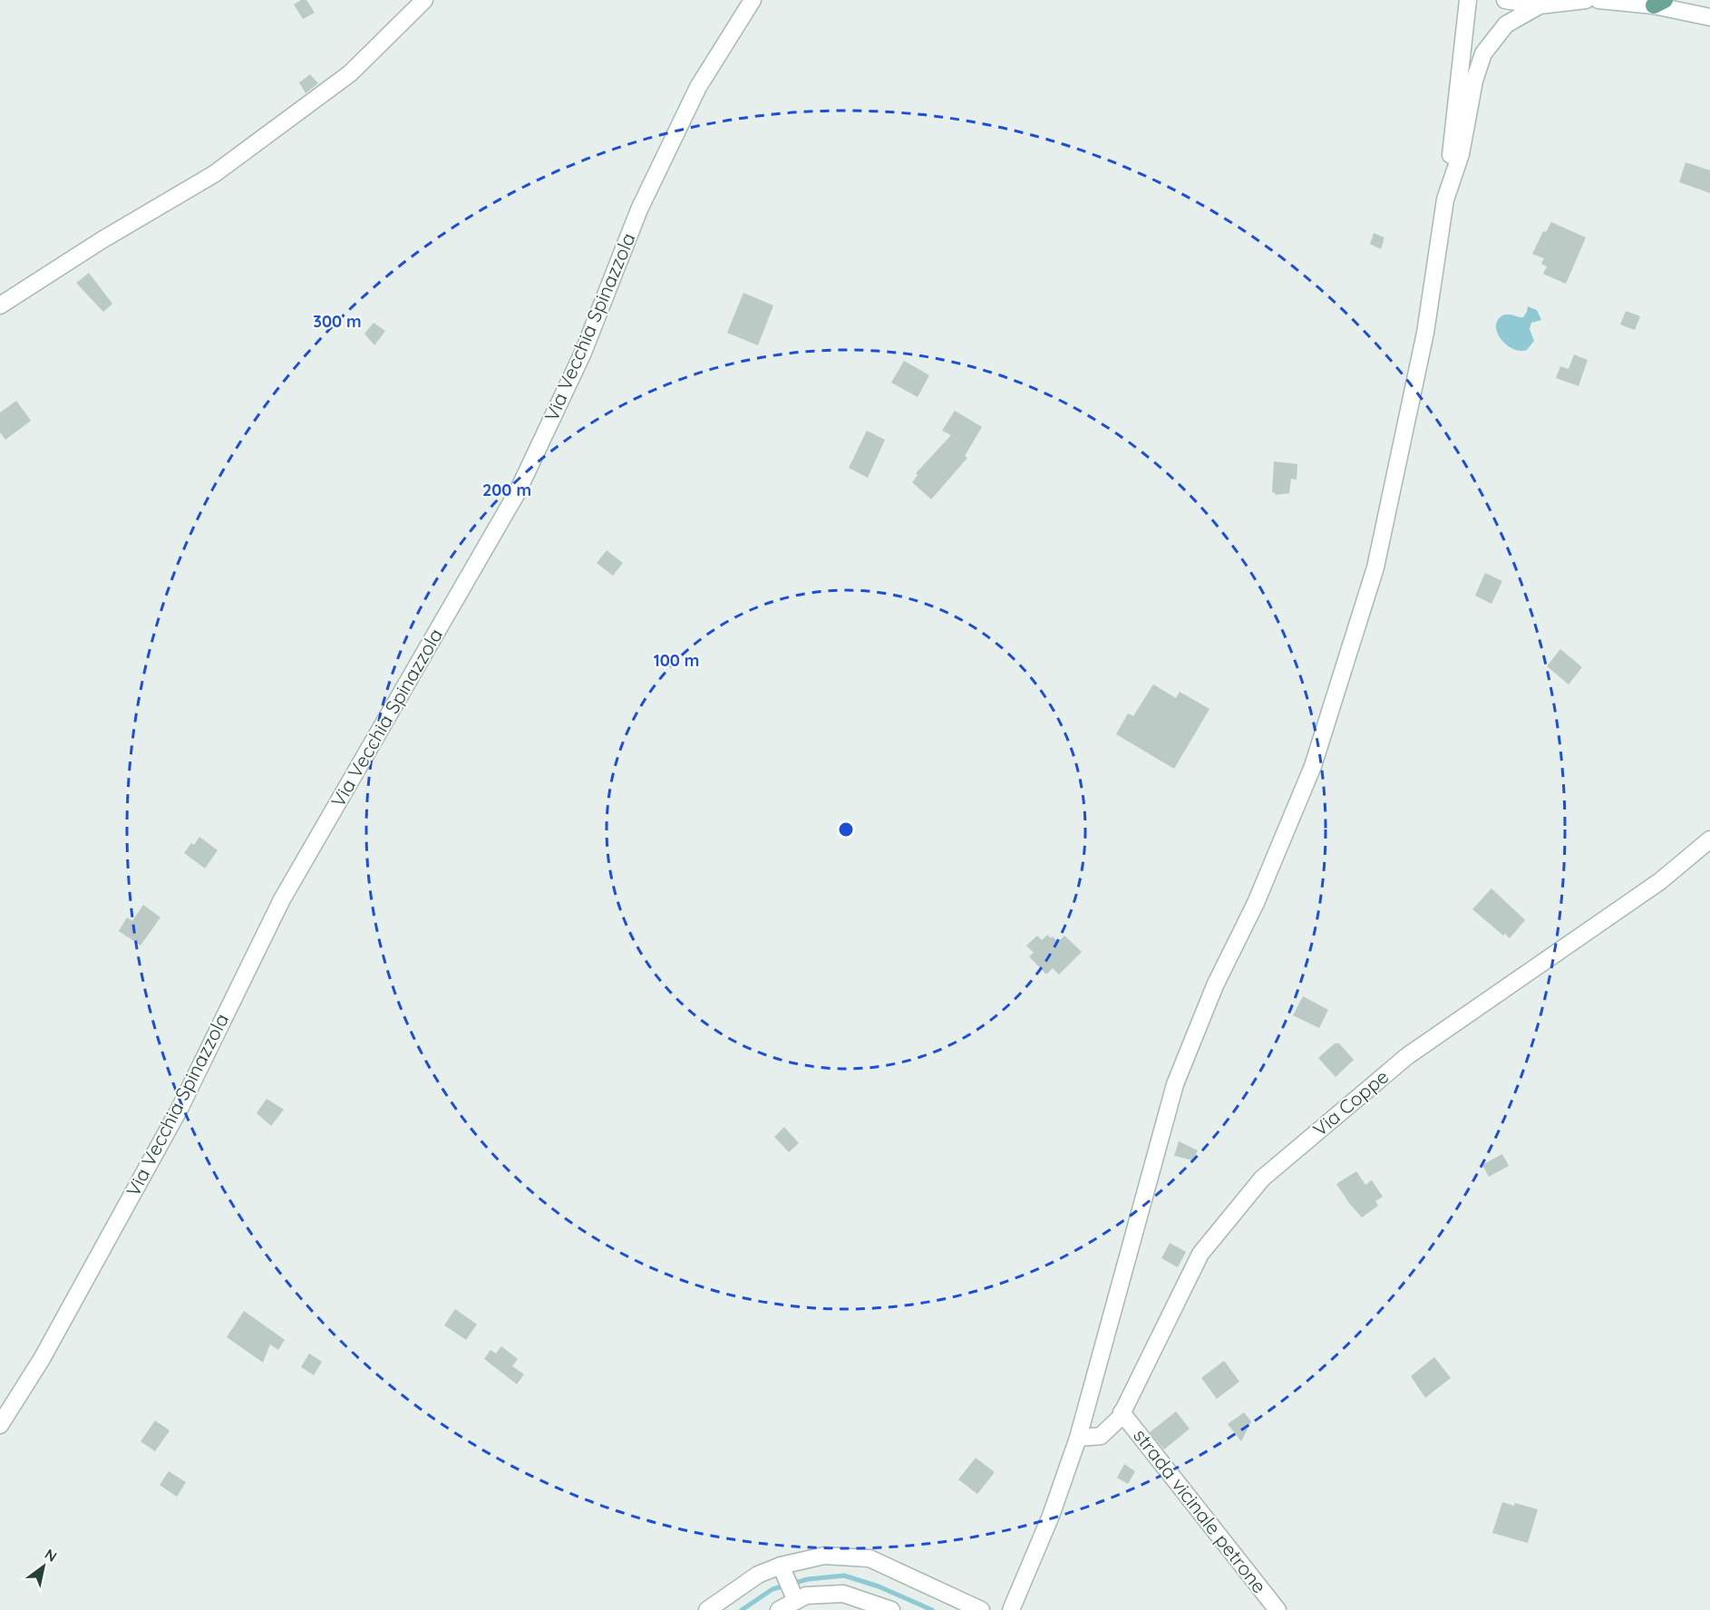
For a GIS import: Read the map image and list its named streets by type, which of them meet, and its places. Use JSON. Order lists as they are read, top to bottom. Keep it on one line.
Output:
{"streets":{"street":["Via Vecchia Spinazzola","Via Coppe","strada vicinale petrone"]},"crossings":[["Via Coppe","strada vicinale petrone"]],"north":"top right","rings":["300 m","200 m","100 m"]}
